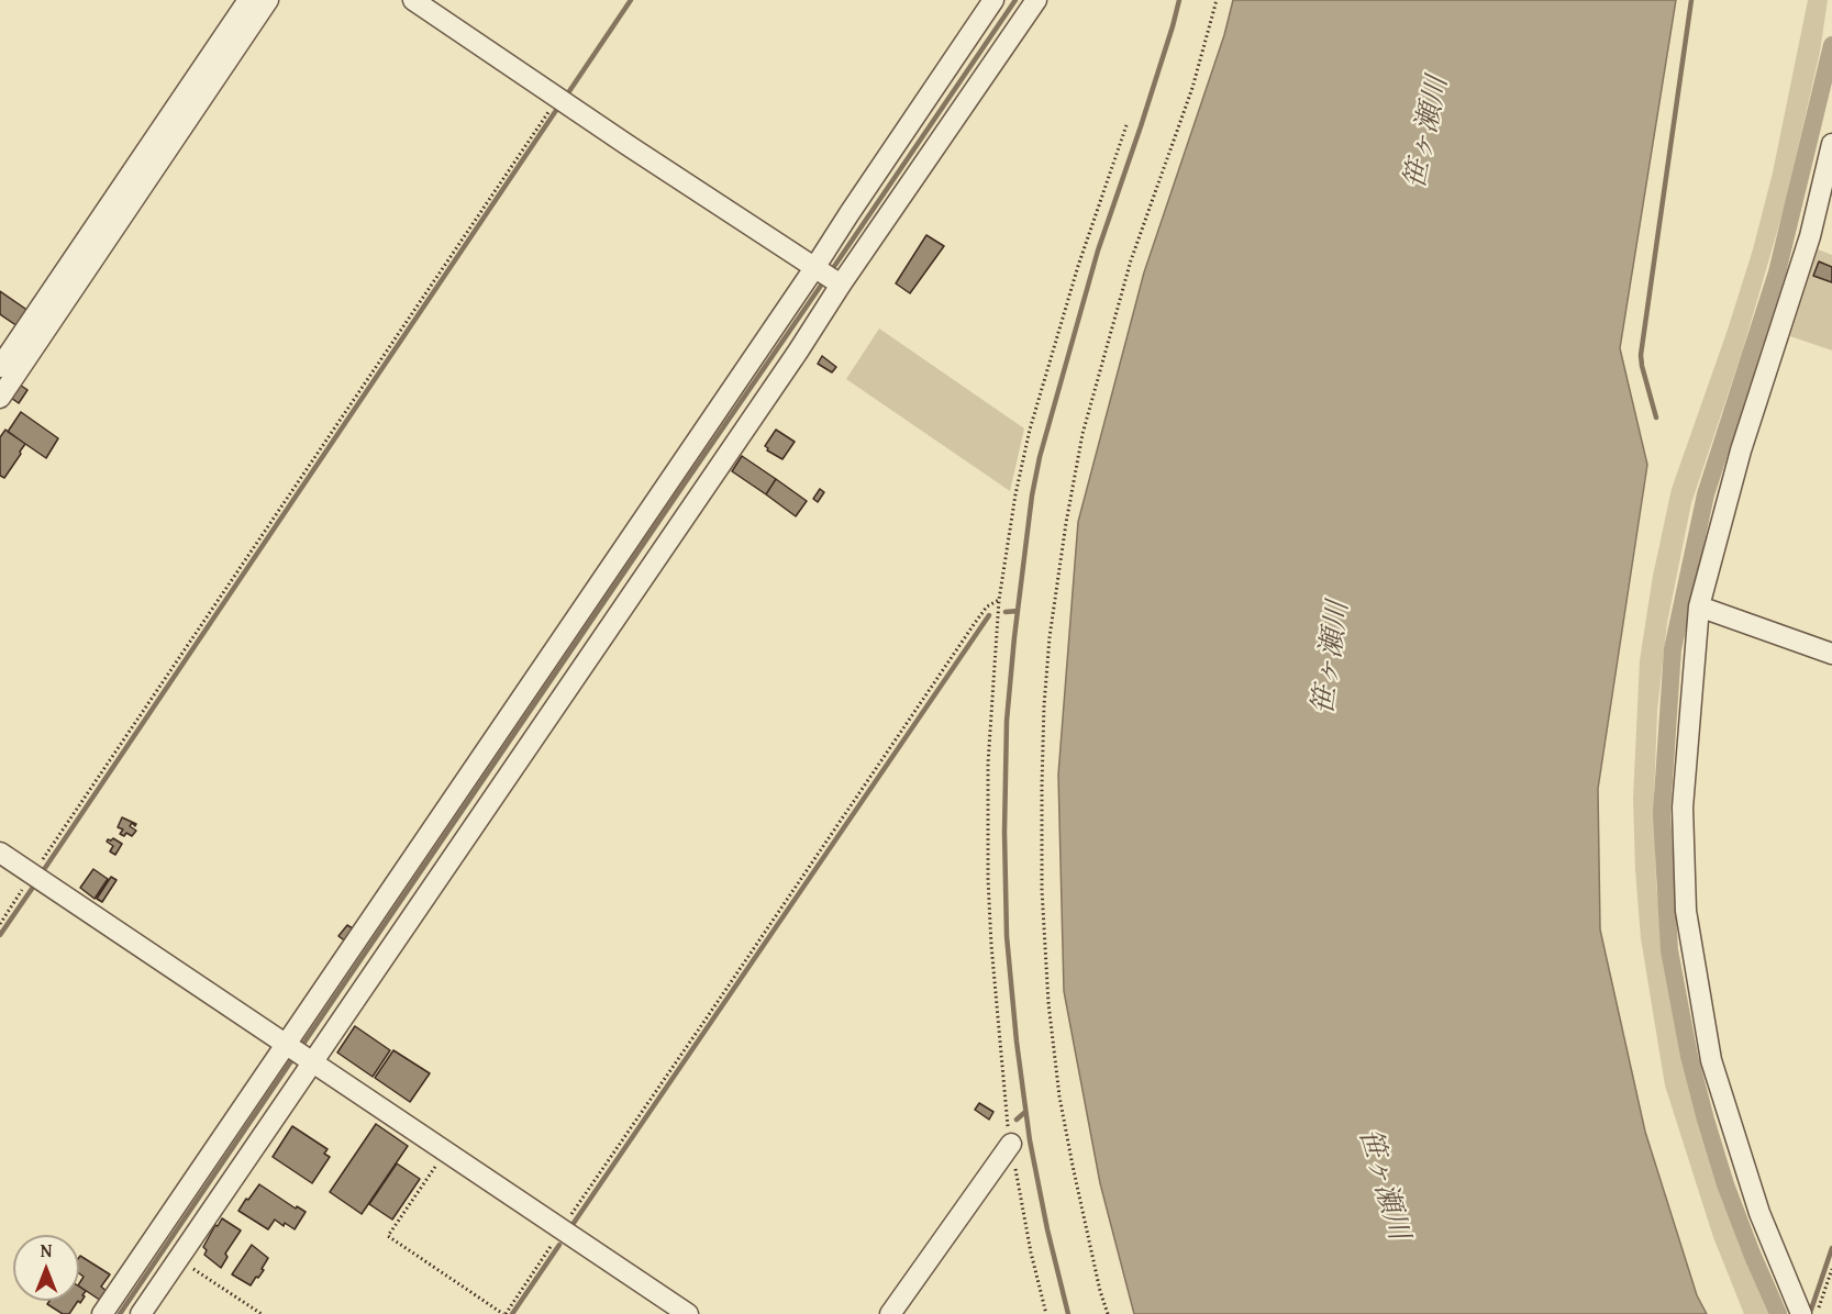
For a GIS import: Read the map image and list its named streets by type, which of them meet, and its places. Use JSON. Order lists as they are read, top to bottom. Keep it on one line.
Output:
{"water":["笹ヶ瀬川"],"north":"top"}
